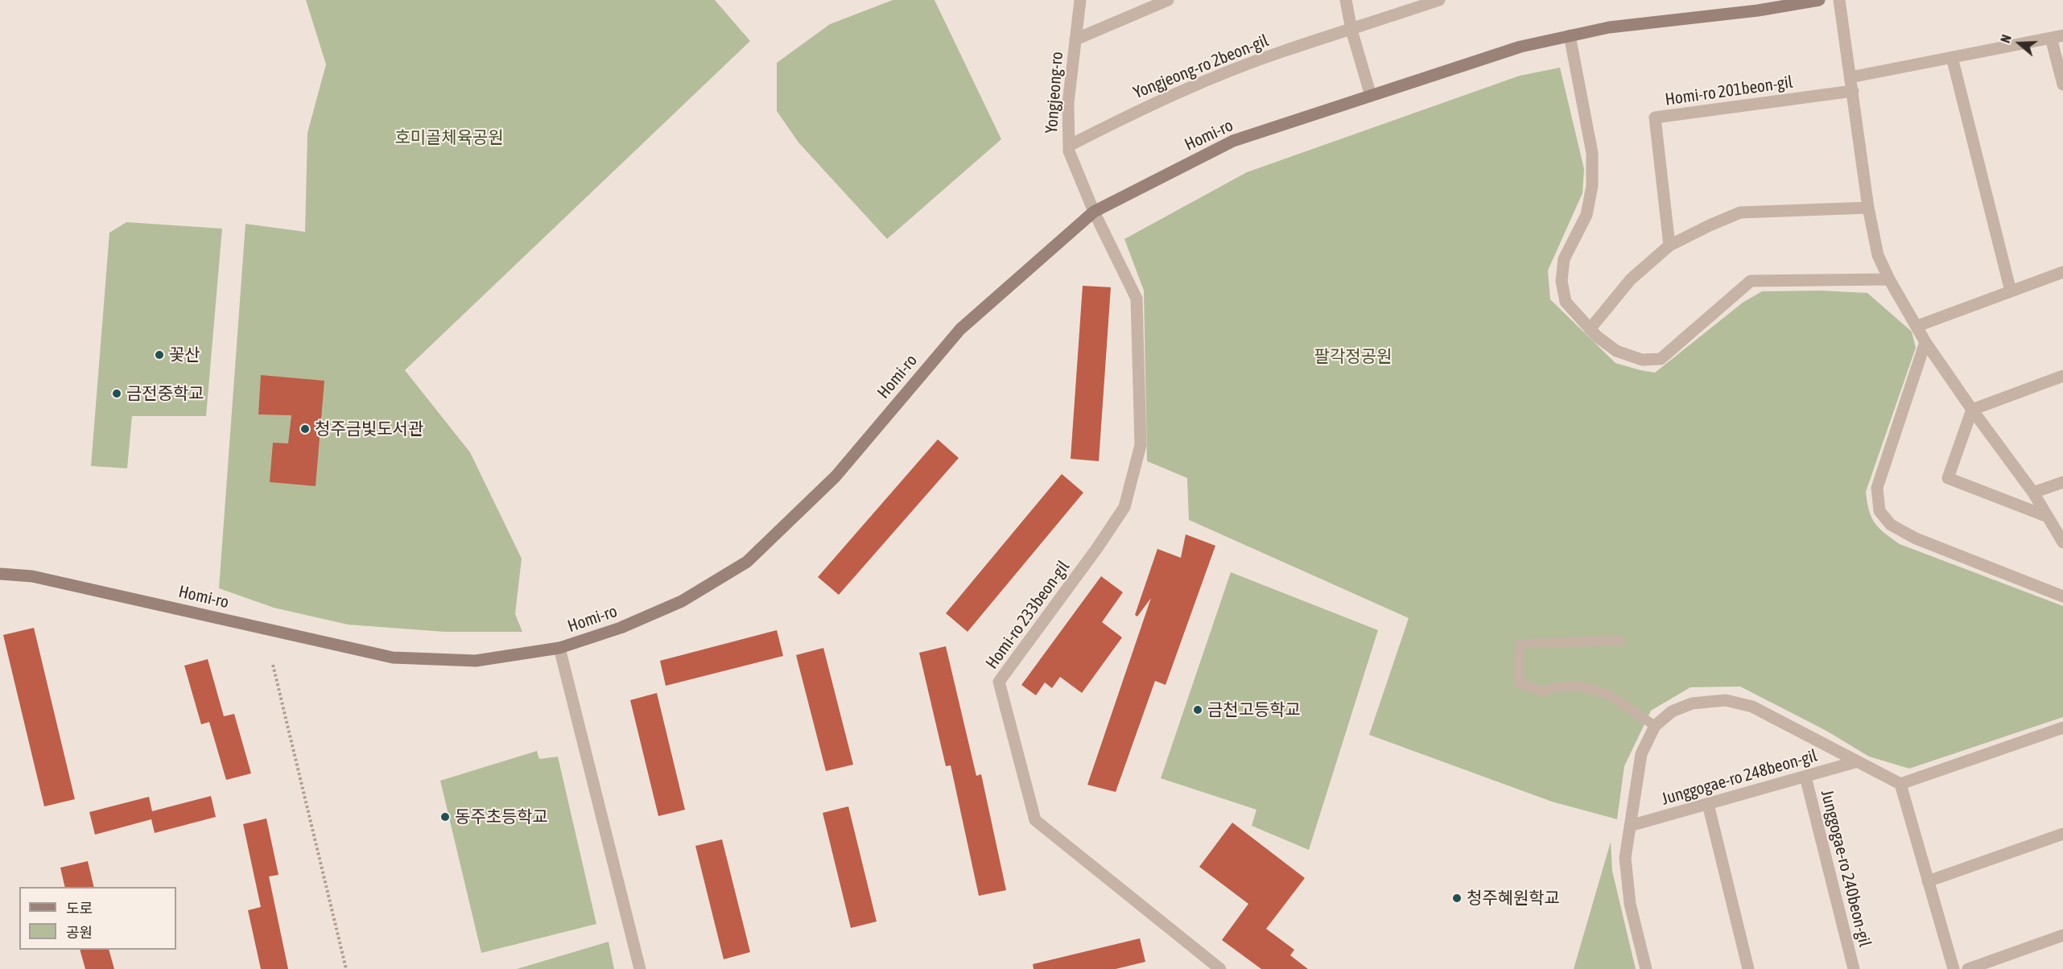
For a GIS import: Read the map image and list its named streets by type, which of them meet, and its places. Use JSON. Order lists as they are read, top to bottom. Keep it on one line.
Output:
{"streets":{"street":["Yongjeong-ro 2beon-gil","Homi-ro 201beon-gil","Yongjeong-ro","Homi-ro","Homi-ro 233beon-gil","Junggogae-ro 248beon-gil","Junggogae-ro 240beon-gil"]},"crossings":[["Yongjeong-ro 2beon-gil","Yongjeong-ro"],["Yongjeong-ro","Homi-ro"],["Yongjeong-ro","Homi-ro 233beon-gil"],["Homi-ro","Homi-ro 233beon-gil"],["Junggogae-ro 248beon-gil","Junggogae-ro 240beon-gil"]],"parks":["호미골체육공원","팔각정공원"],"places":["꽃산","금전중학교","청주금빛도서관","금천고등학교","동주초등학교","청주혜원학교"],"legend":["도로","공원"],"north":"left"}
